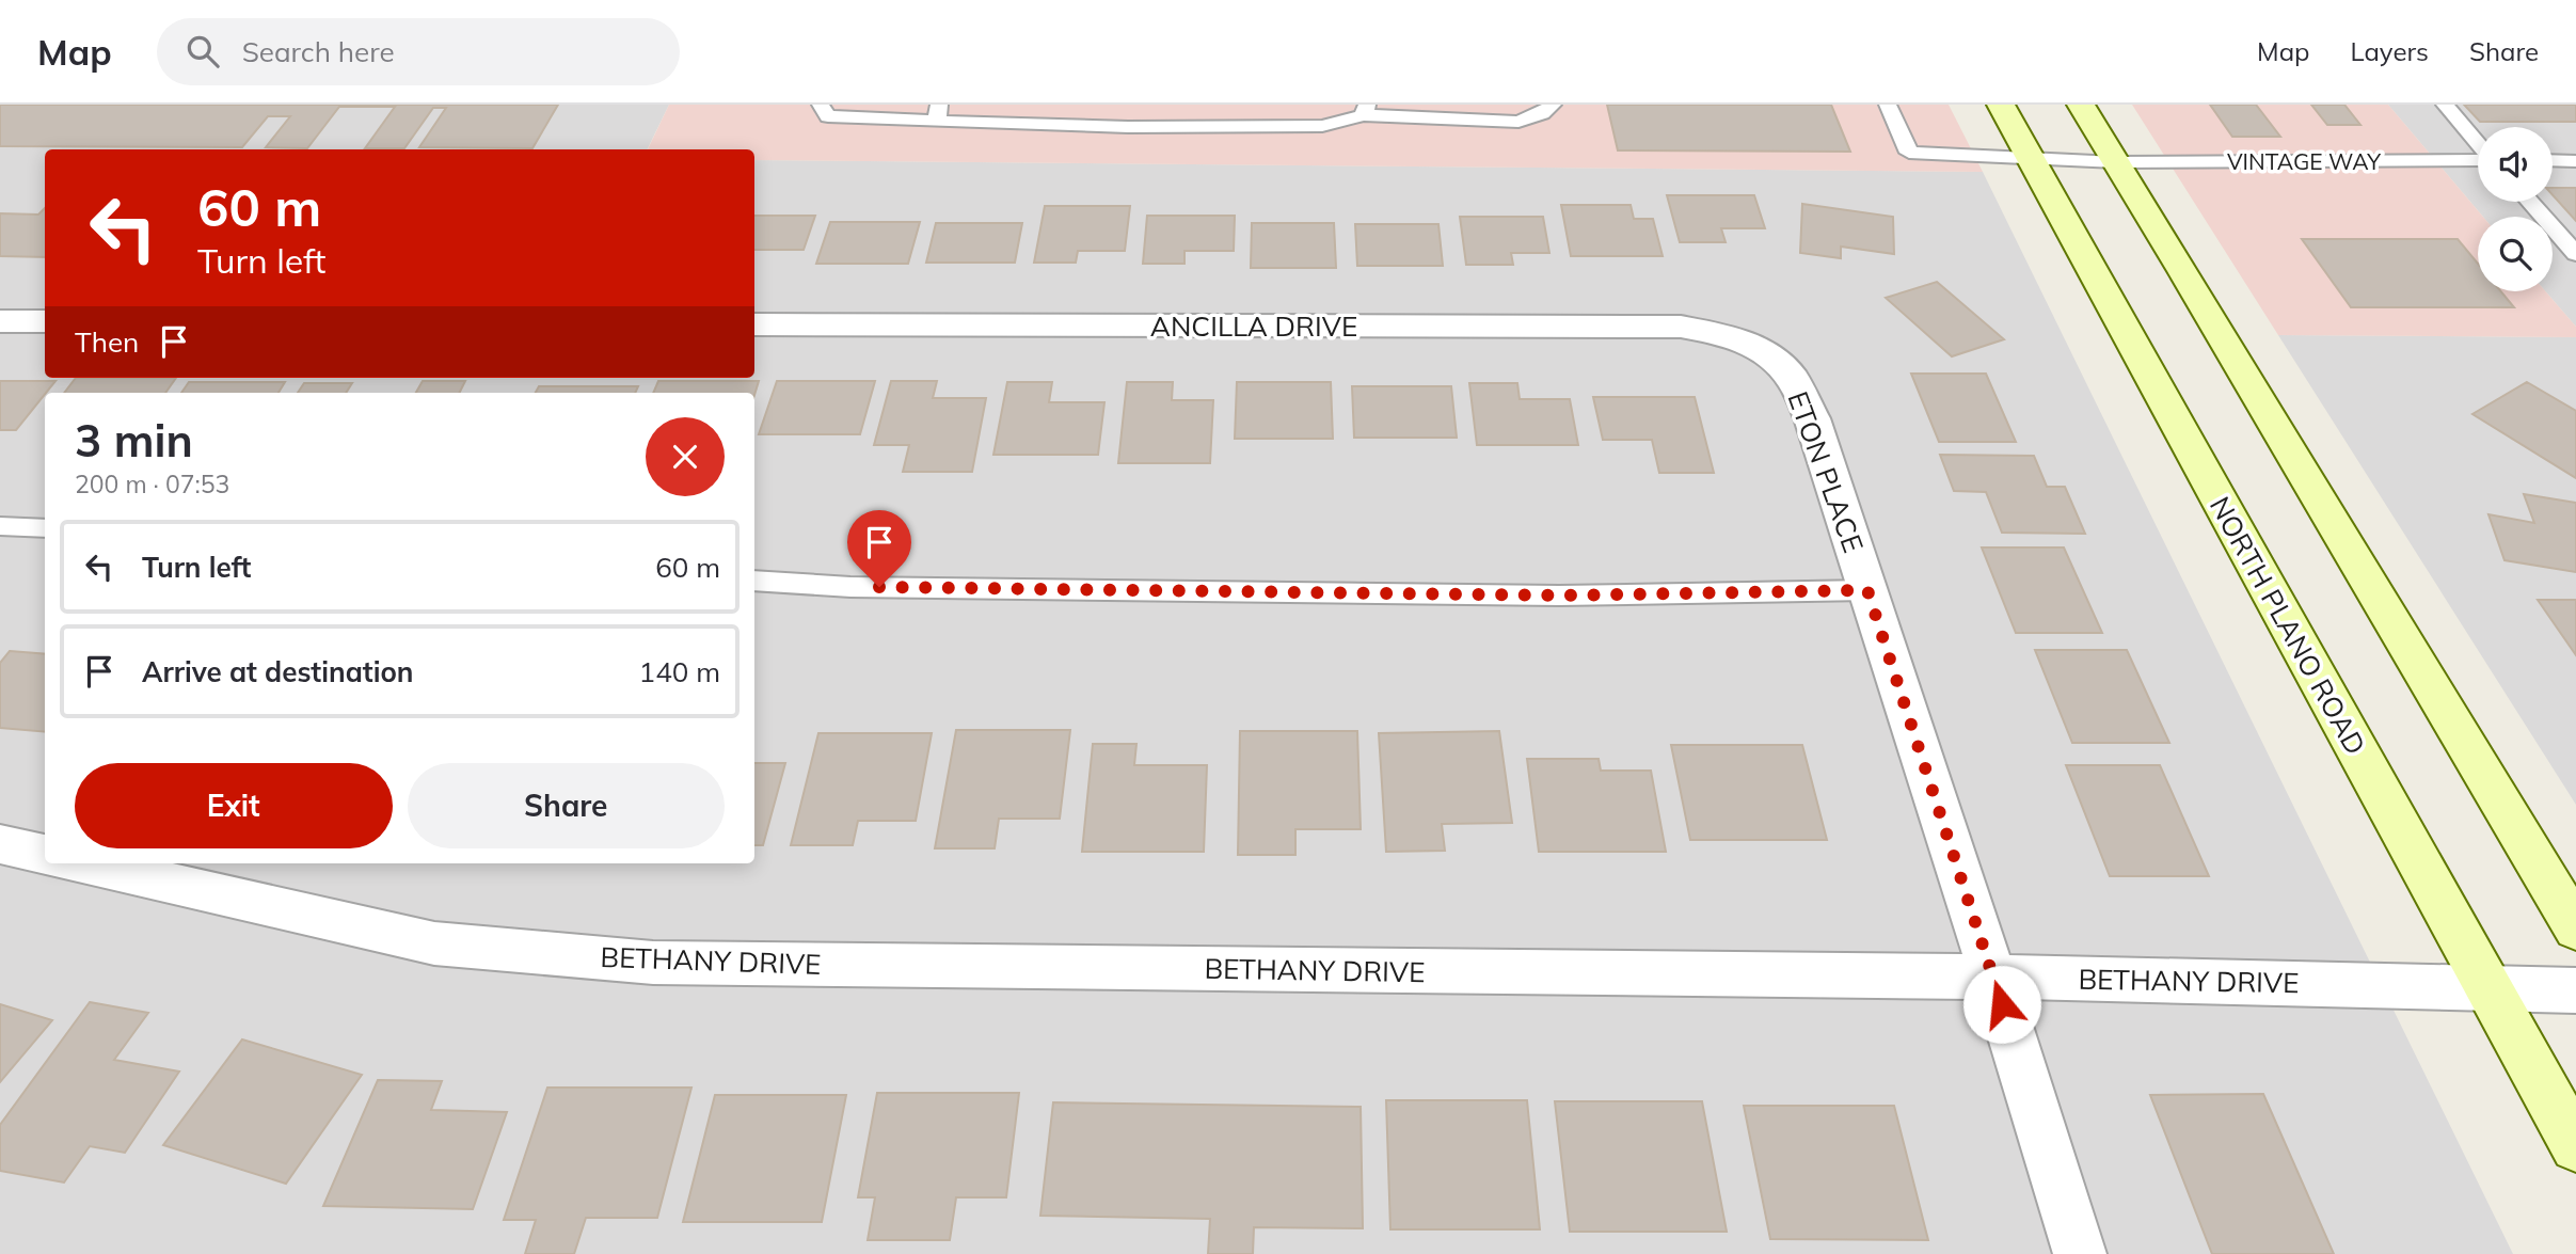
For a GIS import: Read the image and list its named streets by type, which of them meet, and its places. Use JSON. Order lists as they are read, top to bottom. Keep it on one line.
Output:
{"streets":{"main road":["NORTH PLANO ROAD"],"street":["ANCILLA DRIVE","ETON PLACE","BETHANY DRIVE"],"lane":["VINTAGE WAY"]},"crossings":[["VINTAGE WAY","NORTH PLANO ROAD"],["ANCILLA DRIVE","ETON PLACE"],["ETON PLACE","BETHANY DRIVE"],["NORTH PLANO ROAD","BETHANY DRIVE"]],"page":{"header":"Map","search":"Search here","nav":["Map","Layers","Share"],"turn":["60 m","Turn left"],"then":"Then","heading":["3 min","200 m · 07:53"],"list":[{"name":"Turn left","value":"60 m"},{"name":"Arrive at destination","value":"140 m"}],"buttons":["Exit","Share"]}}
